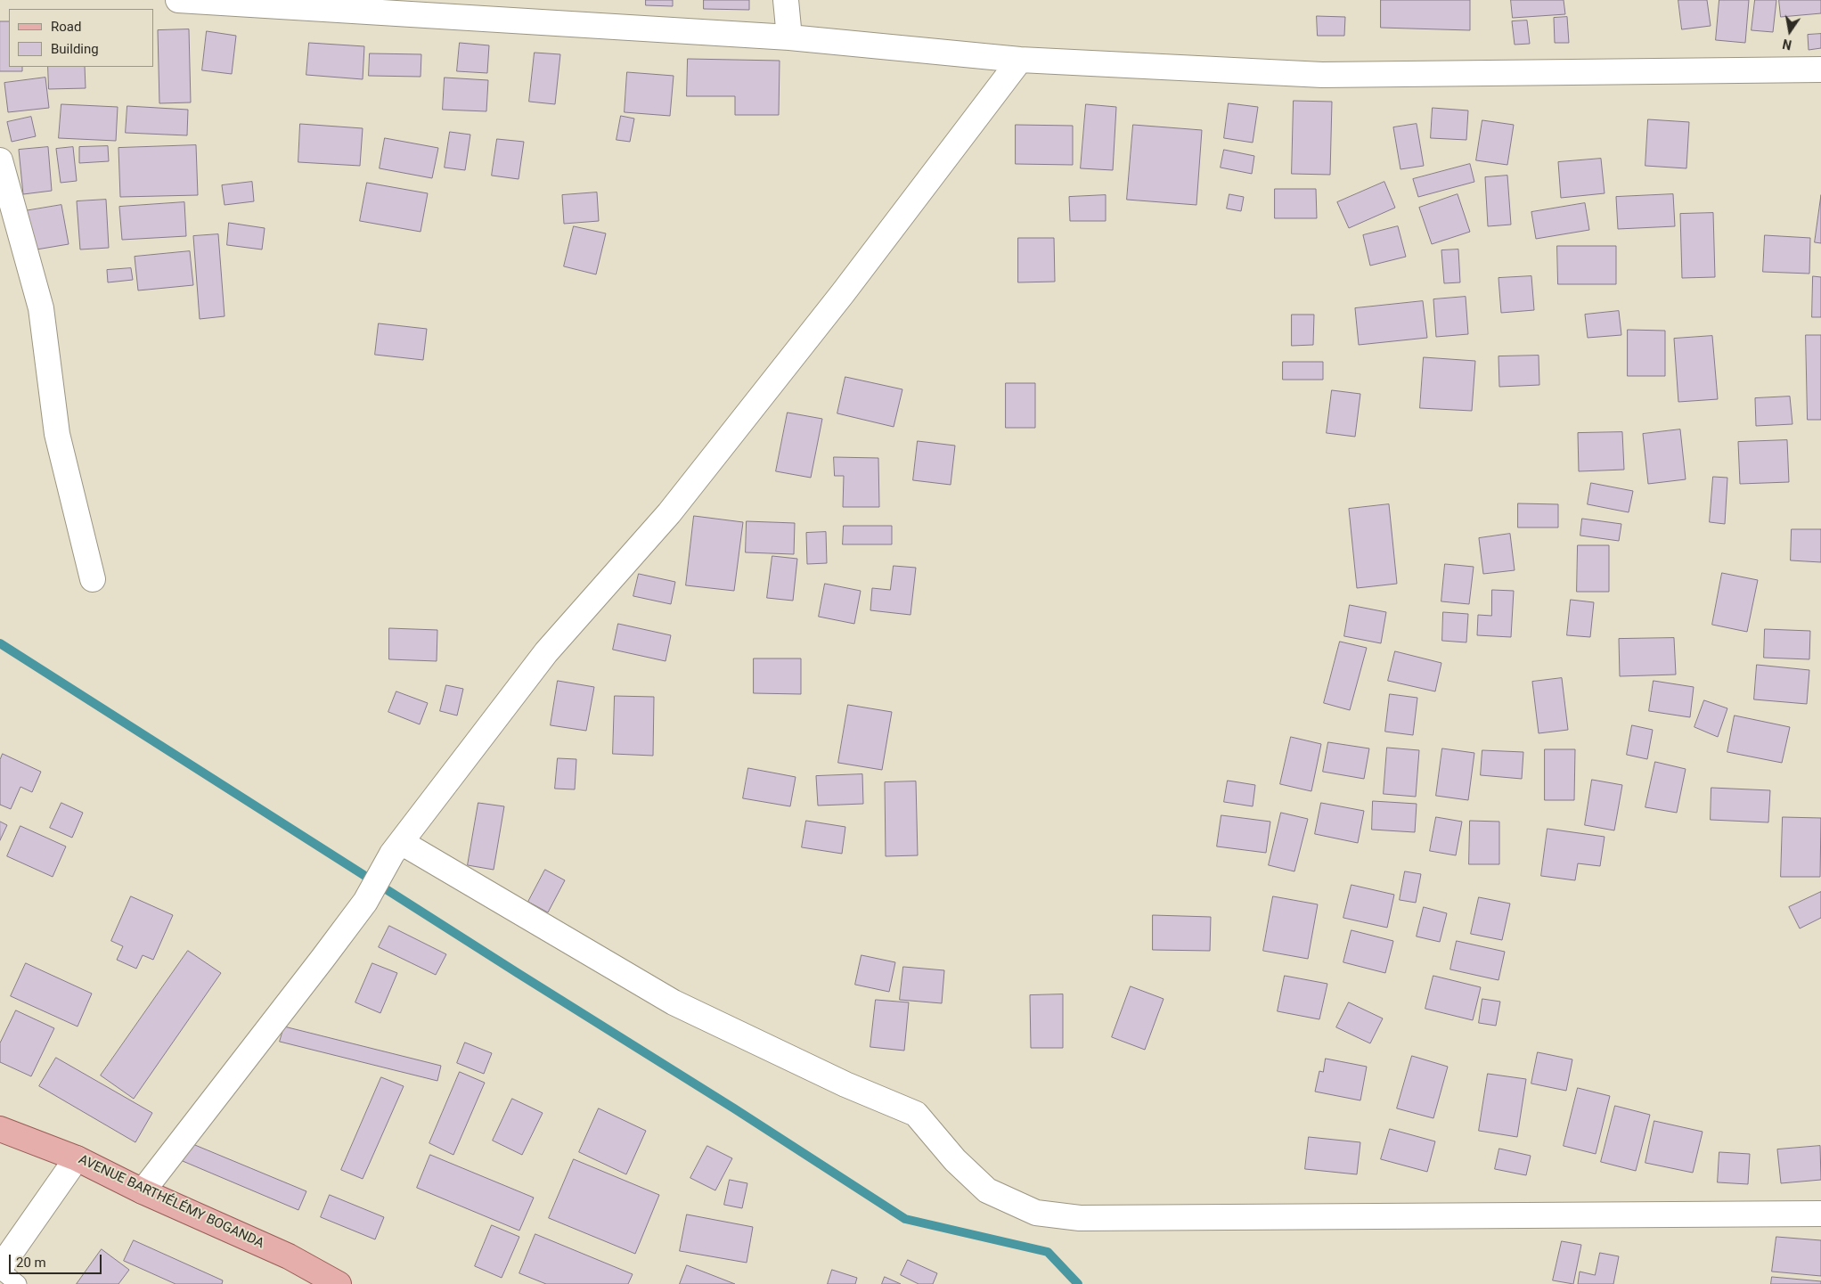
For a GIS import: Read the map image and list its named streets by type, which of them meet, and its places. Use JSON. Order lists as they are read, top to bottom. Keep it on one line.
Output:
{"streets":{"main road":["AVENUE BARTHÉLÉMY BOGANDA"]},"legend":["Road","Building"],"scale_bar":"20 m","north":"bottom"}
